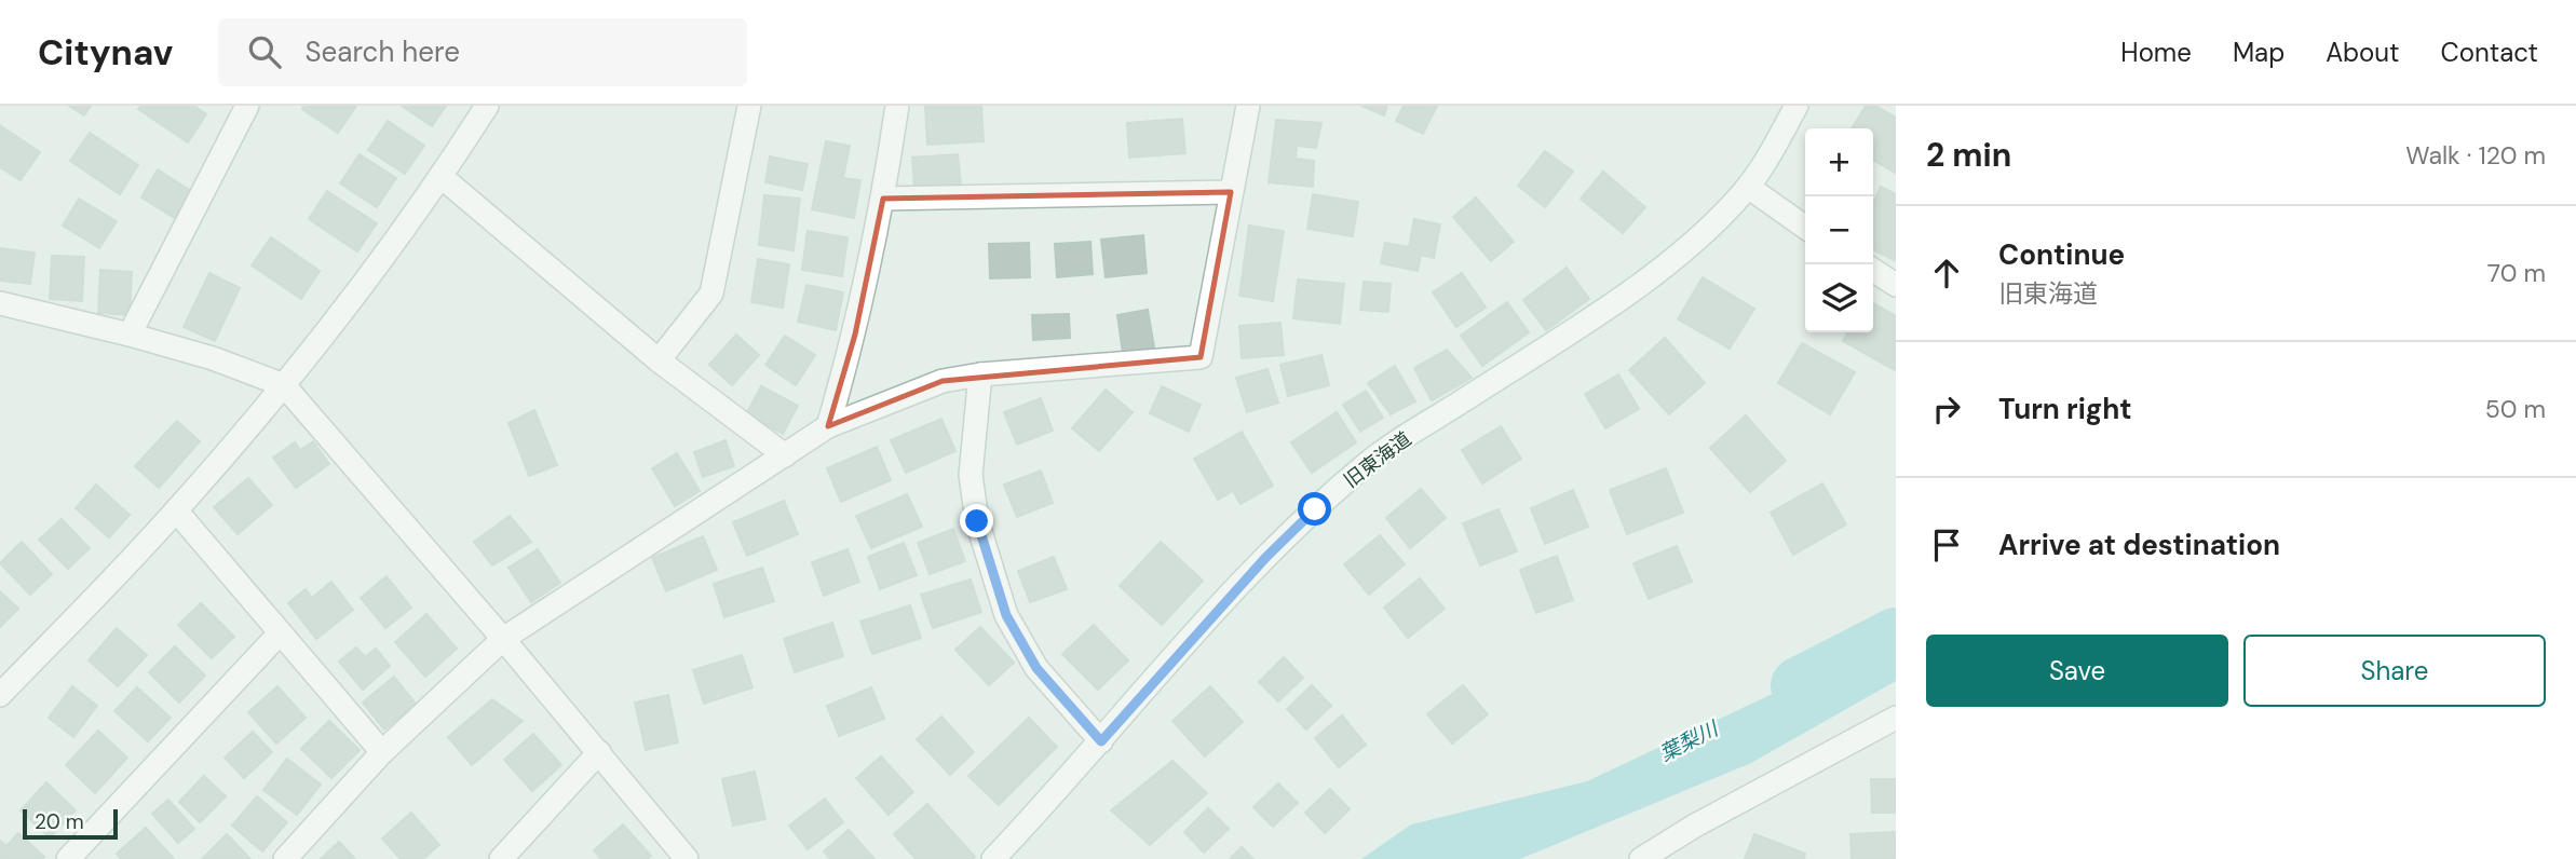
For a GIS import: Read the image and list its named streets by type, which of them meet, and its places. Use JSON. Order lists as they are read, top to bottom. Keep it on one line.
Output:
{"streets":{"street":["旧東海道"]},"water":["葉梨川"],"scale_bar":"20 m","page":{"header":"Citynav","search":"Search here","nav":["Home","Map","About","Contact"],"heading":["2 min","Walk · 120 m"],"map_buttons":["+","−"],"list":[["Continue","旧東海道","70 m"],["Turn right","50 m"],"Arrive at destination"],"buttons":["Save","Share"],"scale":"20 m"}}
